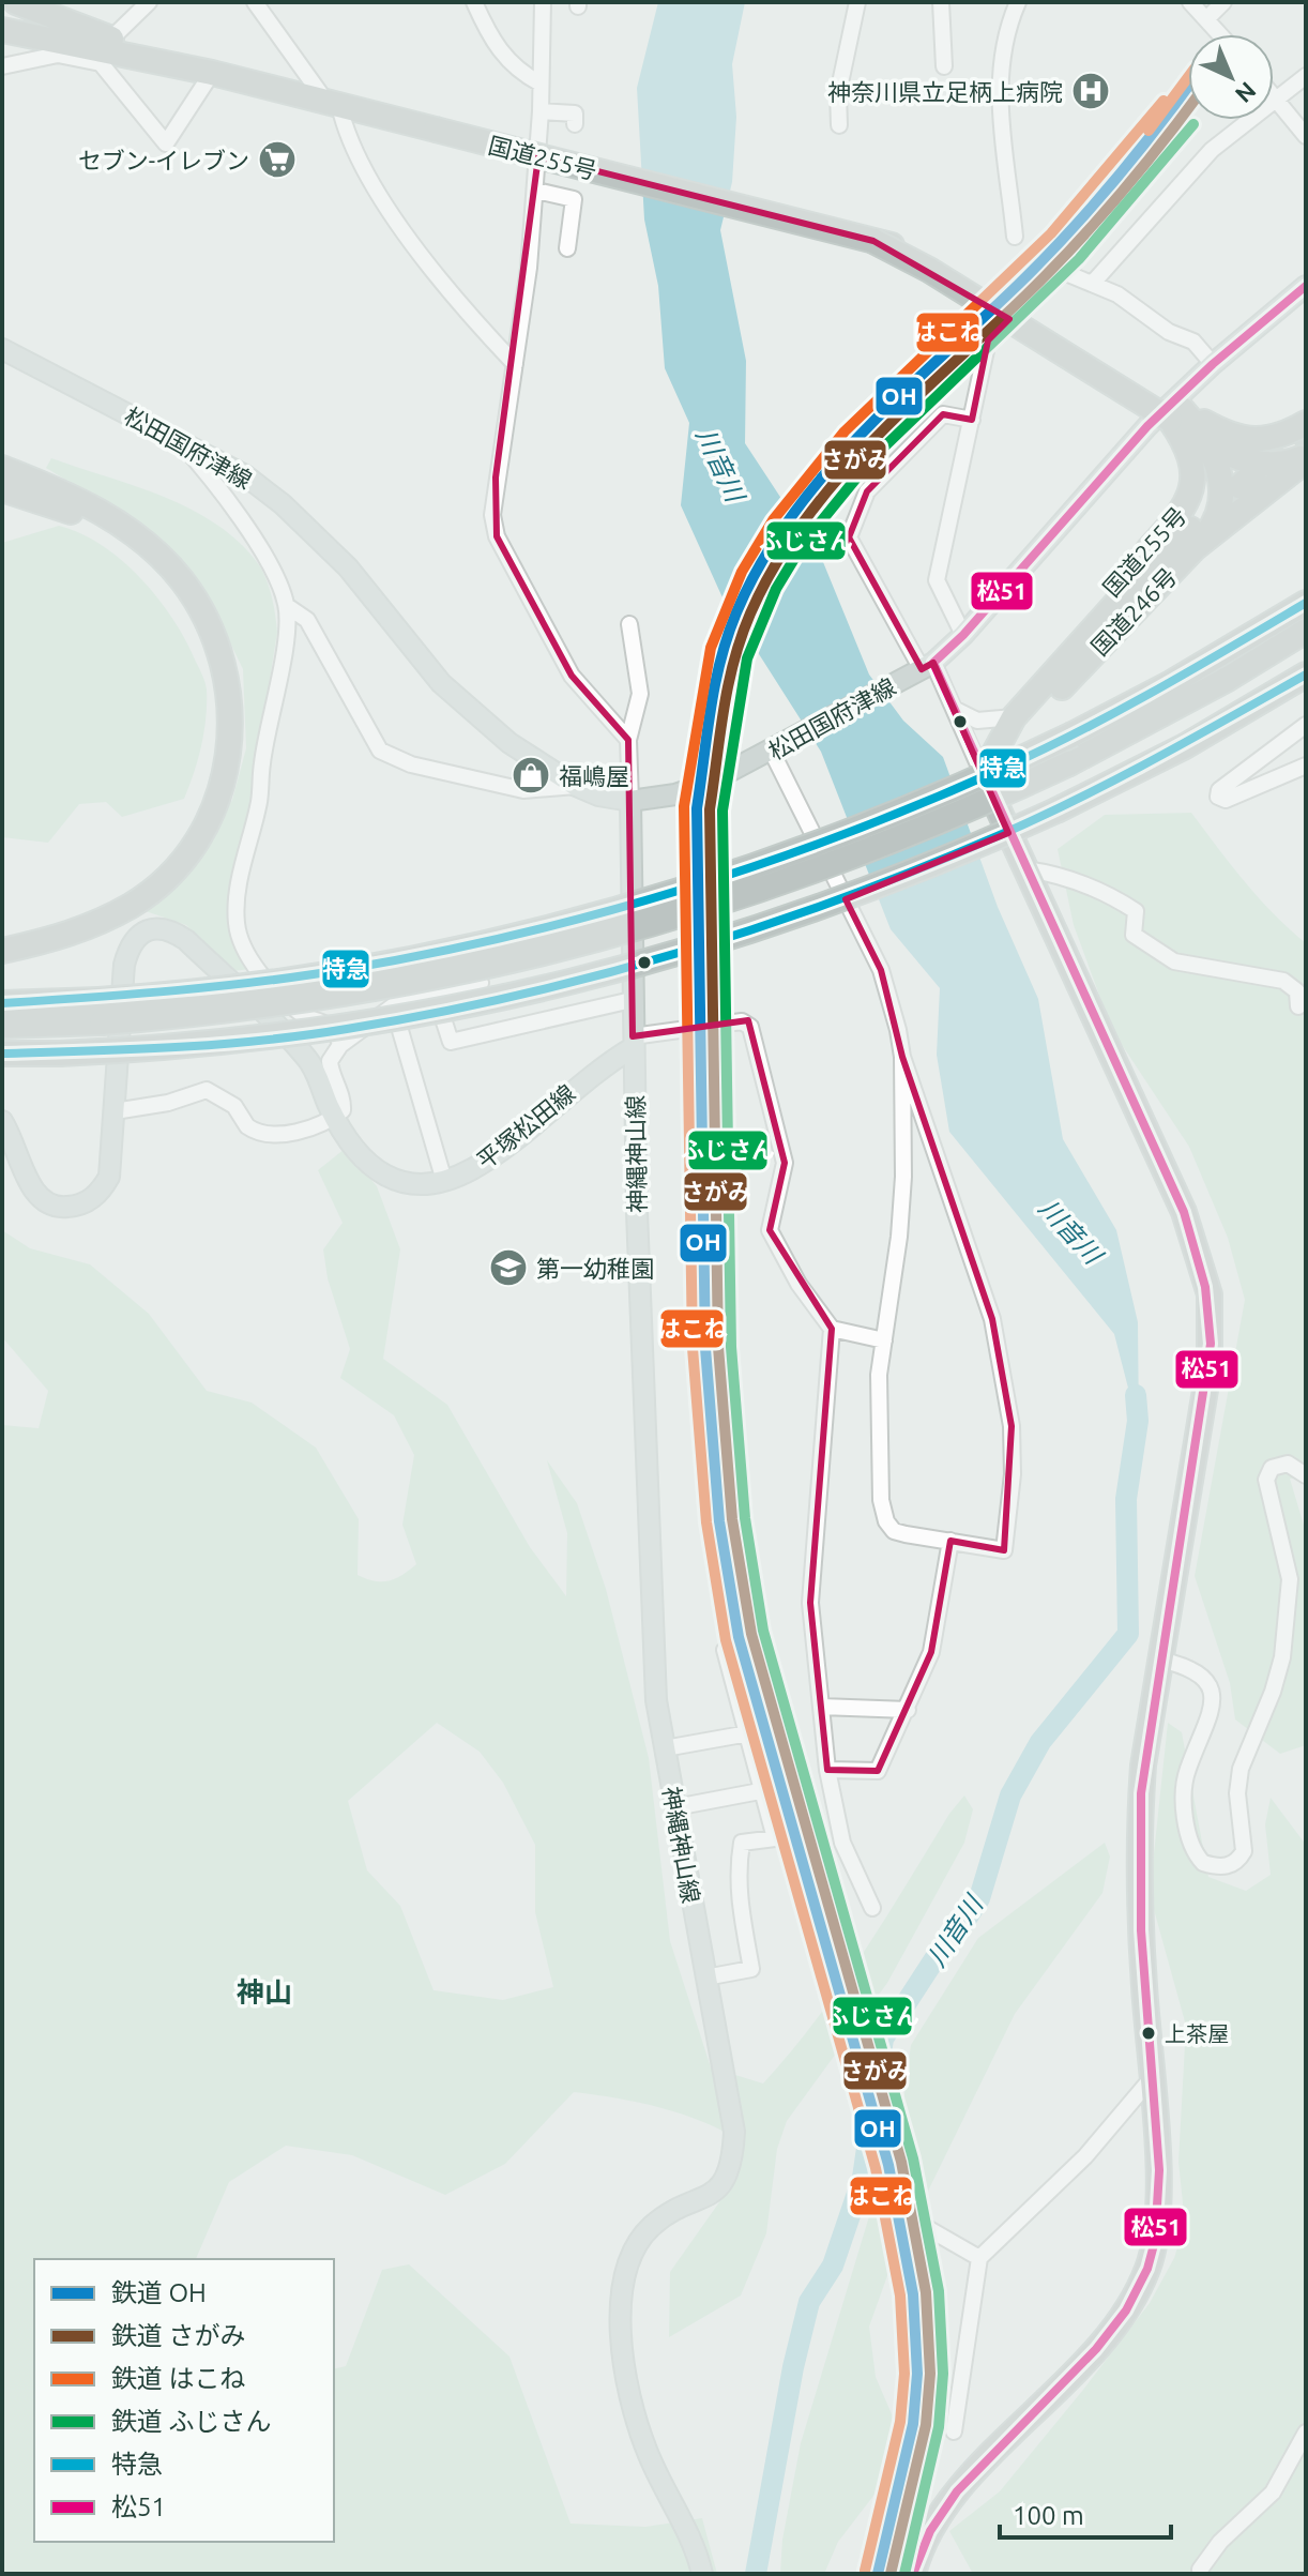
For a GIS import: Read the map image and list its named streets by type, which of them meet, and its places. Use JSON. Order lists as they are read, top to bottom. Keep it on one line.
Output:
{"streets":{"highway":["国道255号","国道246号"],"main road":["松田国府津線","平塚松田線","神縄神山線"]},"crossings":[["国道255号","国道246号"],["平塚松田線","神縄神山線"]],"districts":["神山"],"water":["川音川"],"places":{"hospital":["神奈川県立足柄上病院"],"supermarket":["セブン-イレブン"],"shop":["福嶋屋"],"school or university":["第一幼稚園"],"other":["上茶屋"]},"lines":["rail line はこね","rail line OH","rail line さがみ","rail line ふじさん","transit line 松51","transit line 特急"],"legend":["鉄道 OH","鉄道 さがみ","鉄道 はこね","鉄道 ふじさん","特急","松51"],"scale_bar":"100 m","north":"bottom right"}
